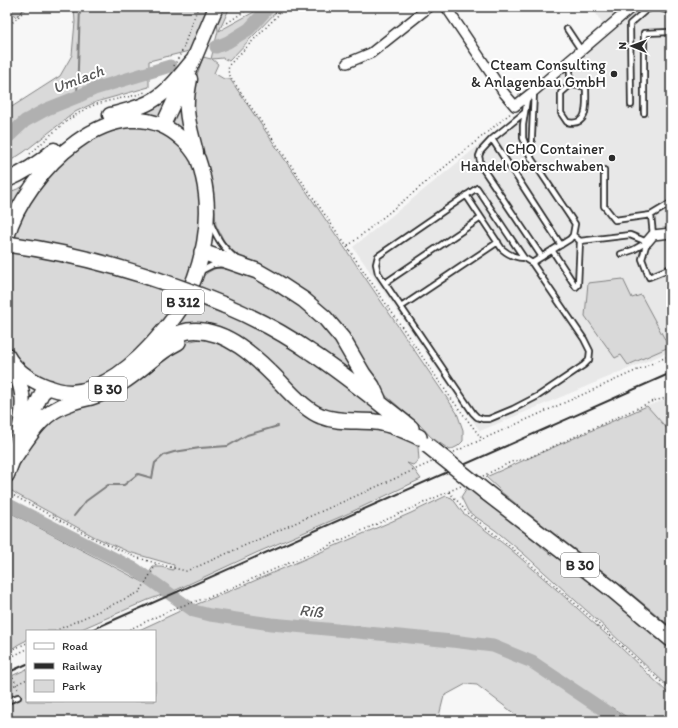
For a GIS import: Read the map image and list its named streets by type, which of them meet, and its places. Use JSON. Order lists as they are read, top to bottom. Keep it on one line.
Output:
{"streets":{"highway":["B 30"],"main road":["B 312"]},"crossings":[["B 312","B 30"]],"water":["Umlach","Riß"],"places":["Cteam Consulting & Anlagenbau GmbH","CHO Container Handel Oberschwaben"],"legend":["Road","Railway","Park"],"north":"left"}
